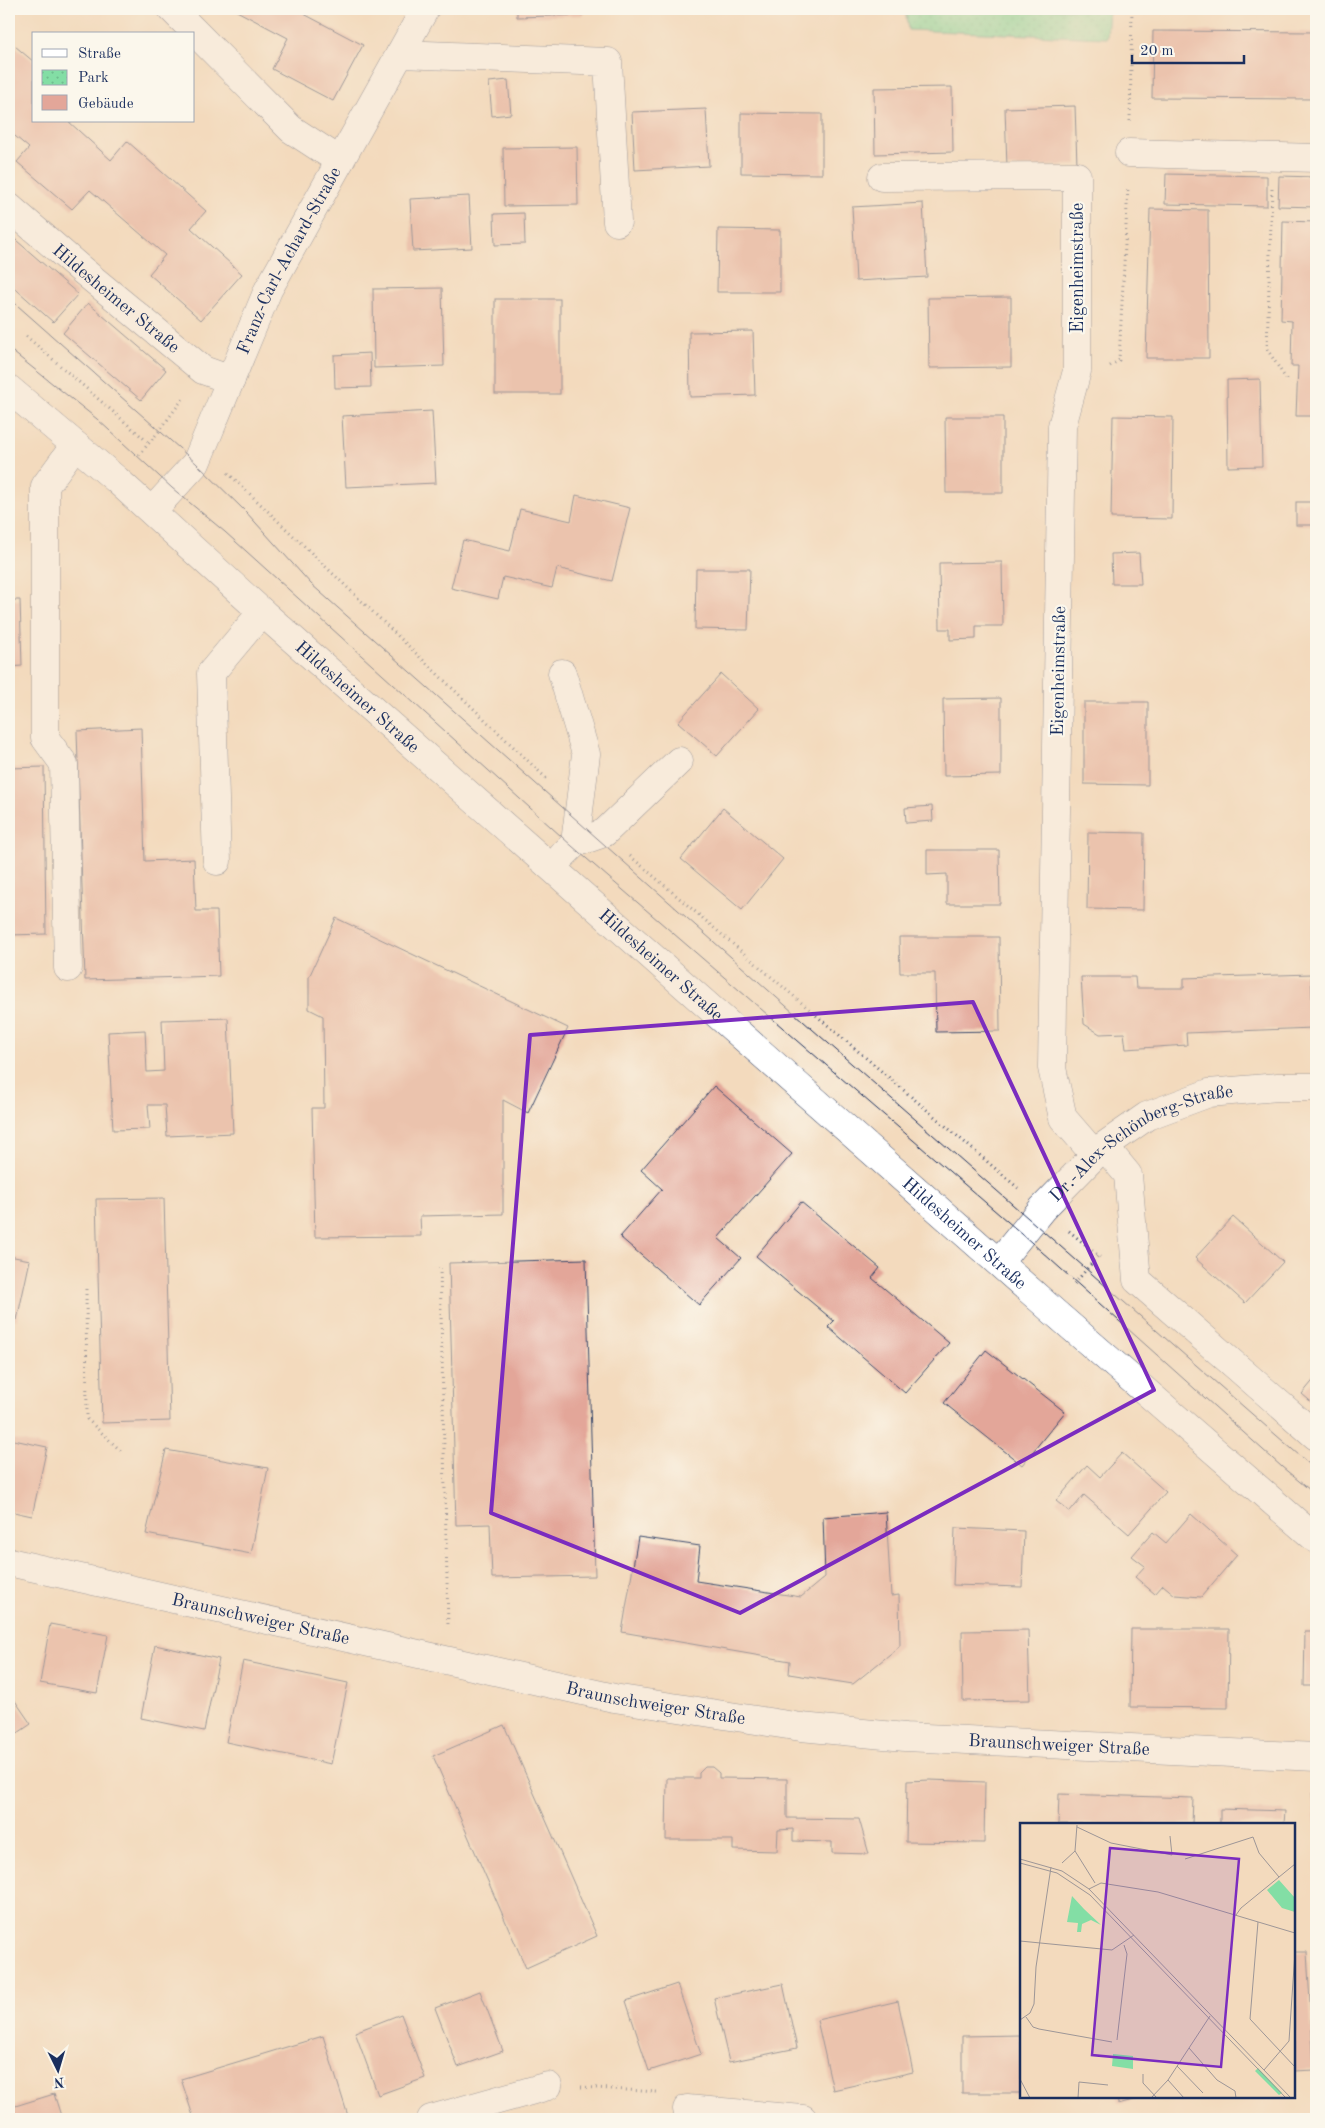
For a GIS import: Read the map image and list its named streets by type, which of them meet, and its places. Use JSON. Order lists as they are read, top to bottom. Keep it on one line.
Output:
{"streets":{"street":["Franz-Carl-Achard-Straße","Eigenheimstraße","Hildesheimer Straße","Dr.-Alex-Schönberg-Straße","Braunschweiger Straße"]},"crossings":[["Franz-Carl-Achard-Straße","Hildesheimer Straße"],["Eigenheimstraße","Dr.-Alex-Schönberg-Straße"],["Hildesheimer Straße","Dr.-Alex-Schönberg-Straße"]],"legend":["Straße","Park","Gebäude"],"scale_bar":"20 m","north":"bottom"}
